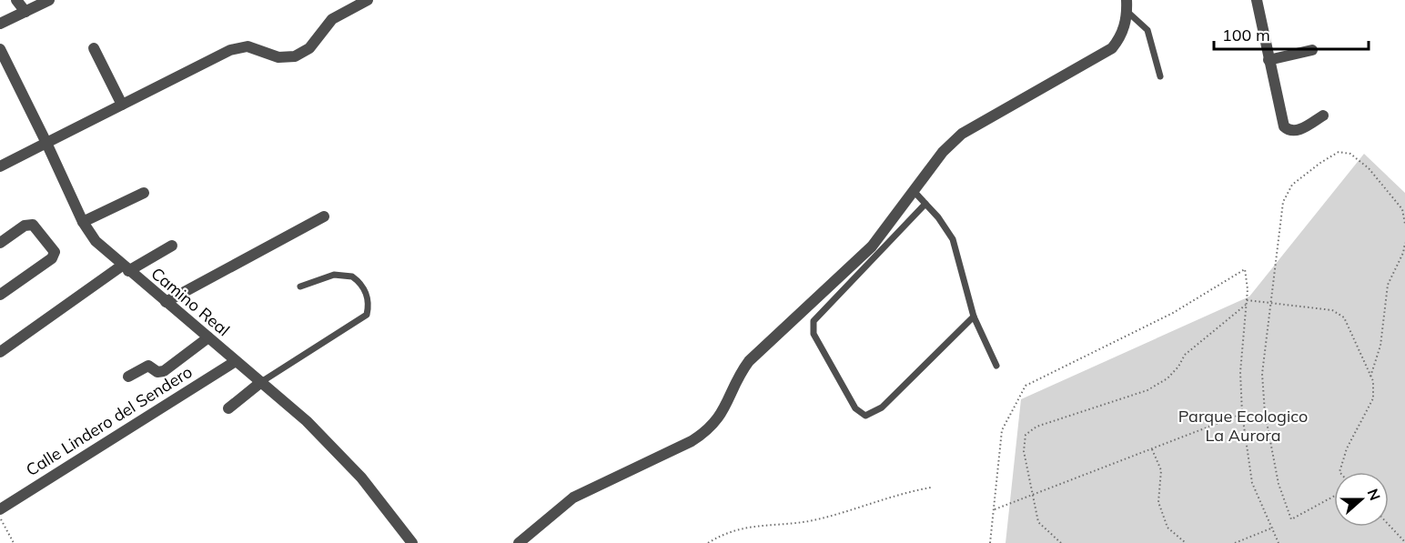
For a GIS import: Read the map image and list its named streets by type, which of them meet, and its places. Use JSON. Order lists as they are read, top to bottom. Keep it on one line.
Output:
{"streets":{"street":["Camino Real","Calle Lindero del Sendero"]},"crossings":[["Camino Real","Calle Lindero del Sendero"]],"parks":["Parque Ecologico La Aurora"],"scale_bar":"100 m","north":"right"}
